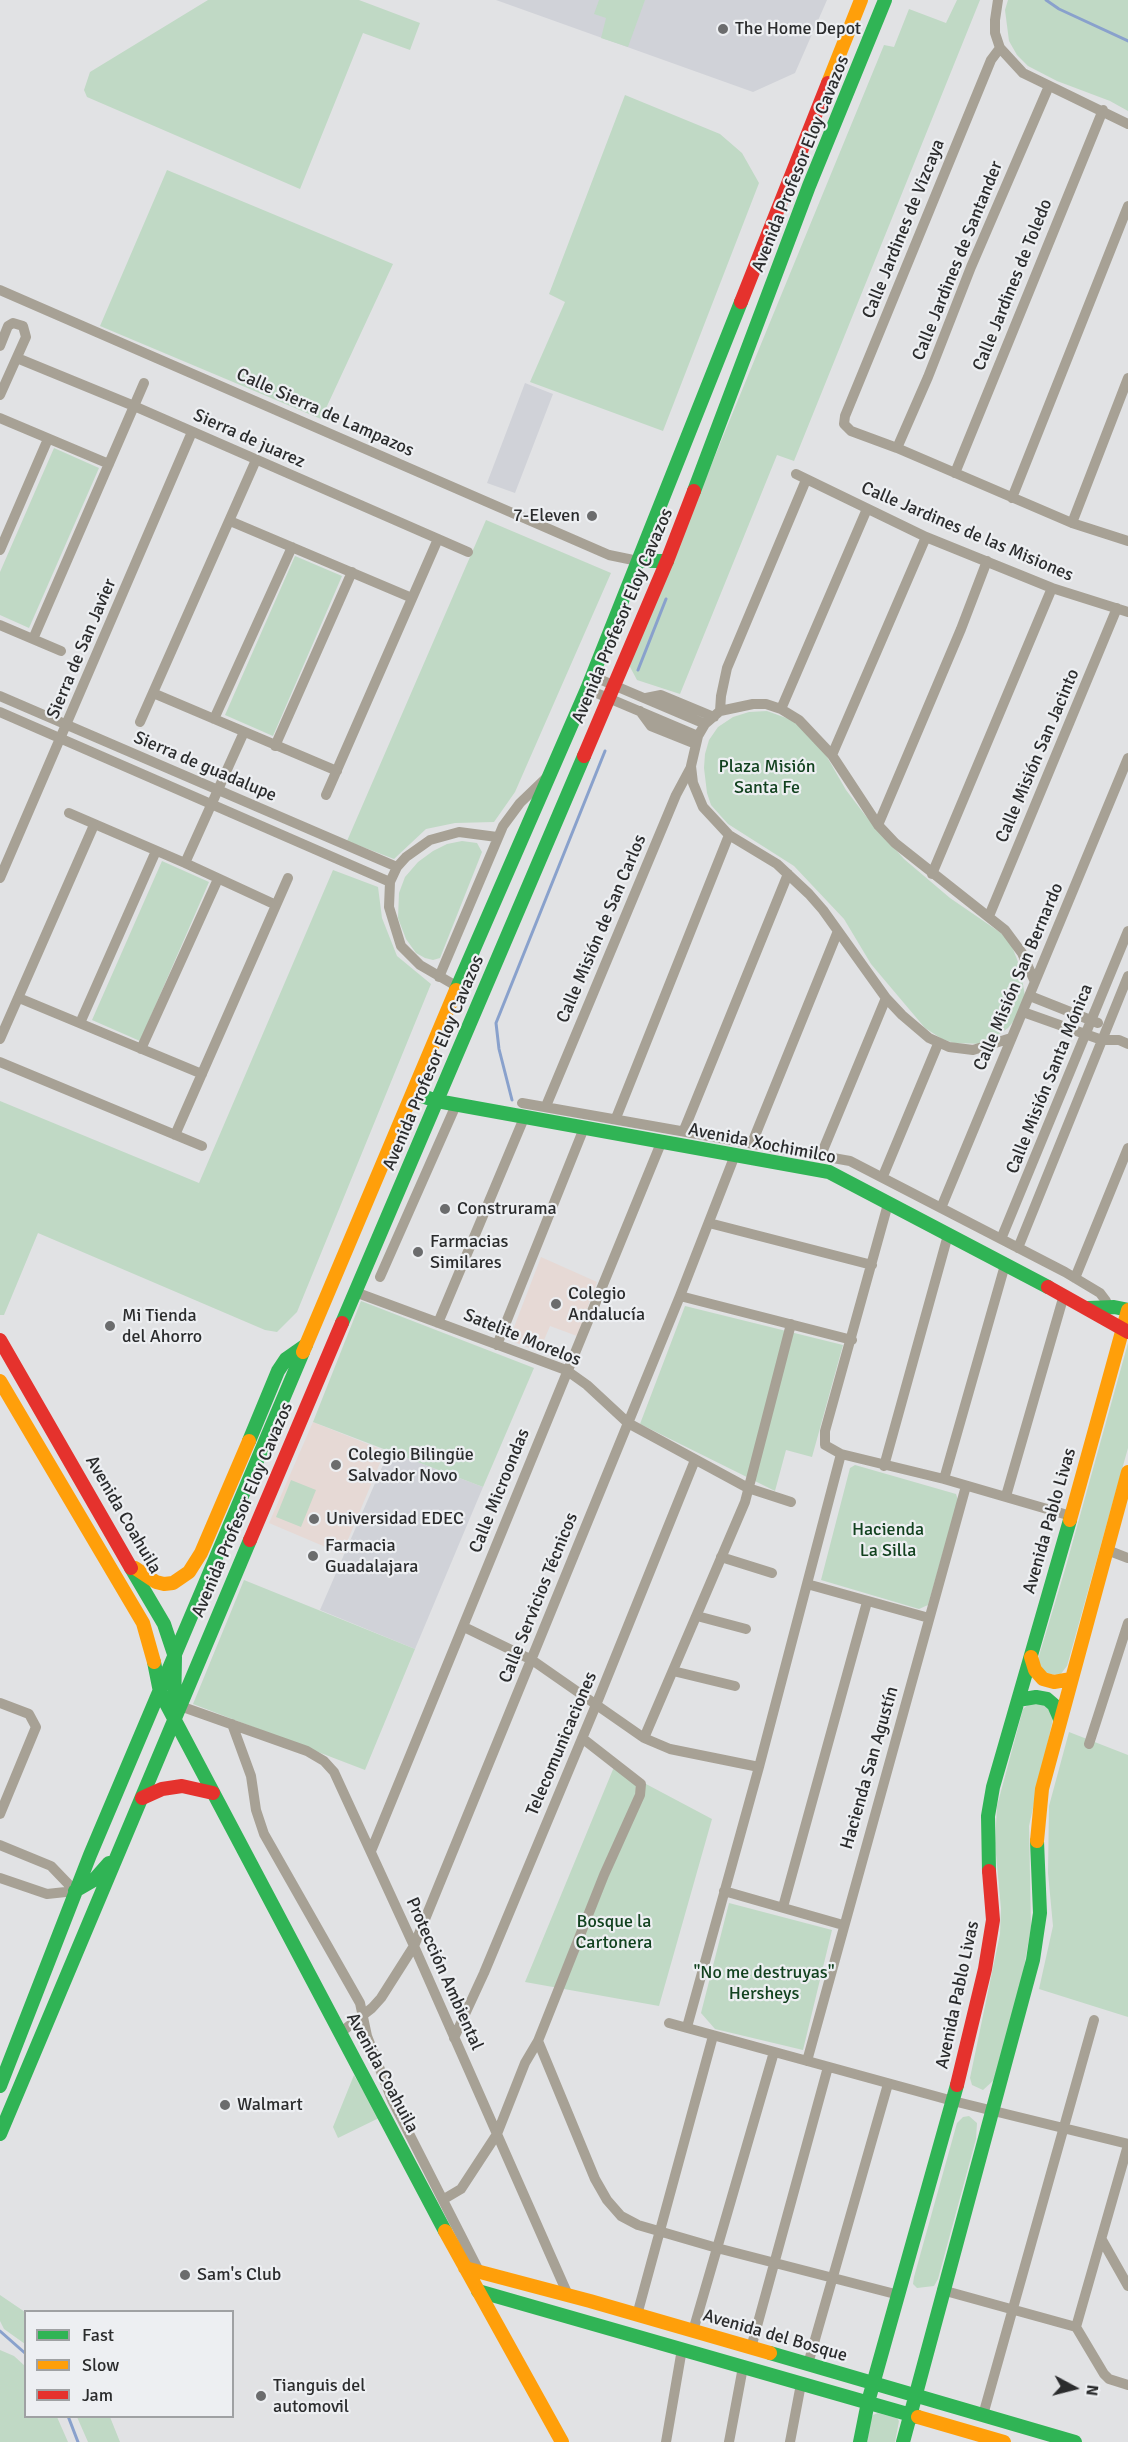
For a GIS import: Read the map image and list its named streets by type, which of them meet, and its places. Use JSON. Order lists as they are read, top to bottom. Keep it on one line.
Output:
{"streets":{"main road":["Avenida Profesor Eloy Cavazos","Avenida Xochimilco","Avenida Coahuila","Avenida Pablo Livas","Avenida del Bosque"],"street":["Calle Jardines de Vizcaya","Calle Jardines de Santander","Calle Jardines de Toledo","Calle Sierra de Lampazos","Sierra de juarez","Calle Jardines de las Misiones","Sierra de San Javier","Calle Misión San Jacinto","Sierra de guadalupe","Calle Misión de San Carlos","Calle Misión San Bernardo","Calle Misión Santa Mónica","Satelite Morelos","Calle Microondas","Calle Servicios Técnicos","Telecomunicaciones","Hacienda San Agustín","Protección Ambiental"]},"crossings":[["Avenida Profesor Eloy Cavazos","Calle Sierra de Lampazos"],["Avenida Profesor Eloy Cavazos","Avenida Xochimilco"],["Avenida Profesor Eloy Cavazos","Satelite Morelos"],["Avenida Profesor Eloy Cavazos","Avenida Coahuila"],["Avenida Profesor Eloy Cavazos","Protección Ambiental"],["Calle Jardines de Vizcaya","Calle Jardines de Santander"],["Sierra de juarez","Sierra de San Javier"],["Calle Jardines de las Misiones","Calle Misión San Jacinto"],["Sierra de San Javier","Sierra de guadalupe"],["Avenida Xochimilco","Calle Microondas"],["Avenida Xochimilco","Avenida Pablo Livas"],["Avenida Xochimilco","Calle Servicios Técnicos"],["Satelite Morelos","Calle Microondas"],["Satelite Morelos","Calle Servicios Técnicos"],["Satelite Morelos","Telecomunicaciones"],["Calle Microondas","Protección Ambiental"],["Avenida Coahuila","Calle Servicios Técnicos"],["Avenida Coahuila","Protección Ambiental"],["Avenida Coahuila","Avenida del Bosque"],["Avenida Pablo Livas","Avenida del Bosque"],["Calle Servicios Técnicos","Protección Ambiental"],["Telecomunicaciones","Protección Ambiental"],["Protección Ambiental","Avenida del Bosque"]],"parks":["Plaza Misión Santa Fe","Hacienda La Silla","Bosque la Cartonera","\"No me destruyas\" Hersheys"],"places":["The Home Depot","7-Eleven","Construrama","Farmacias Similares","Colegio Andalucía","Mi Tienda del Ahorro","Colegio Bilingüe Salvador Novo","Universidad EDEC","Farmacia Guadalajara","Walmart","Sam's Club","Tianguis del automovil"],"legend":["Fast","Slow","Jam"],"north":"right"}
